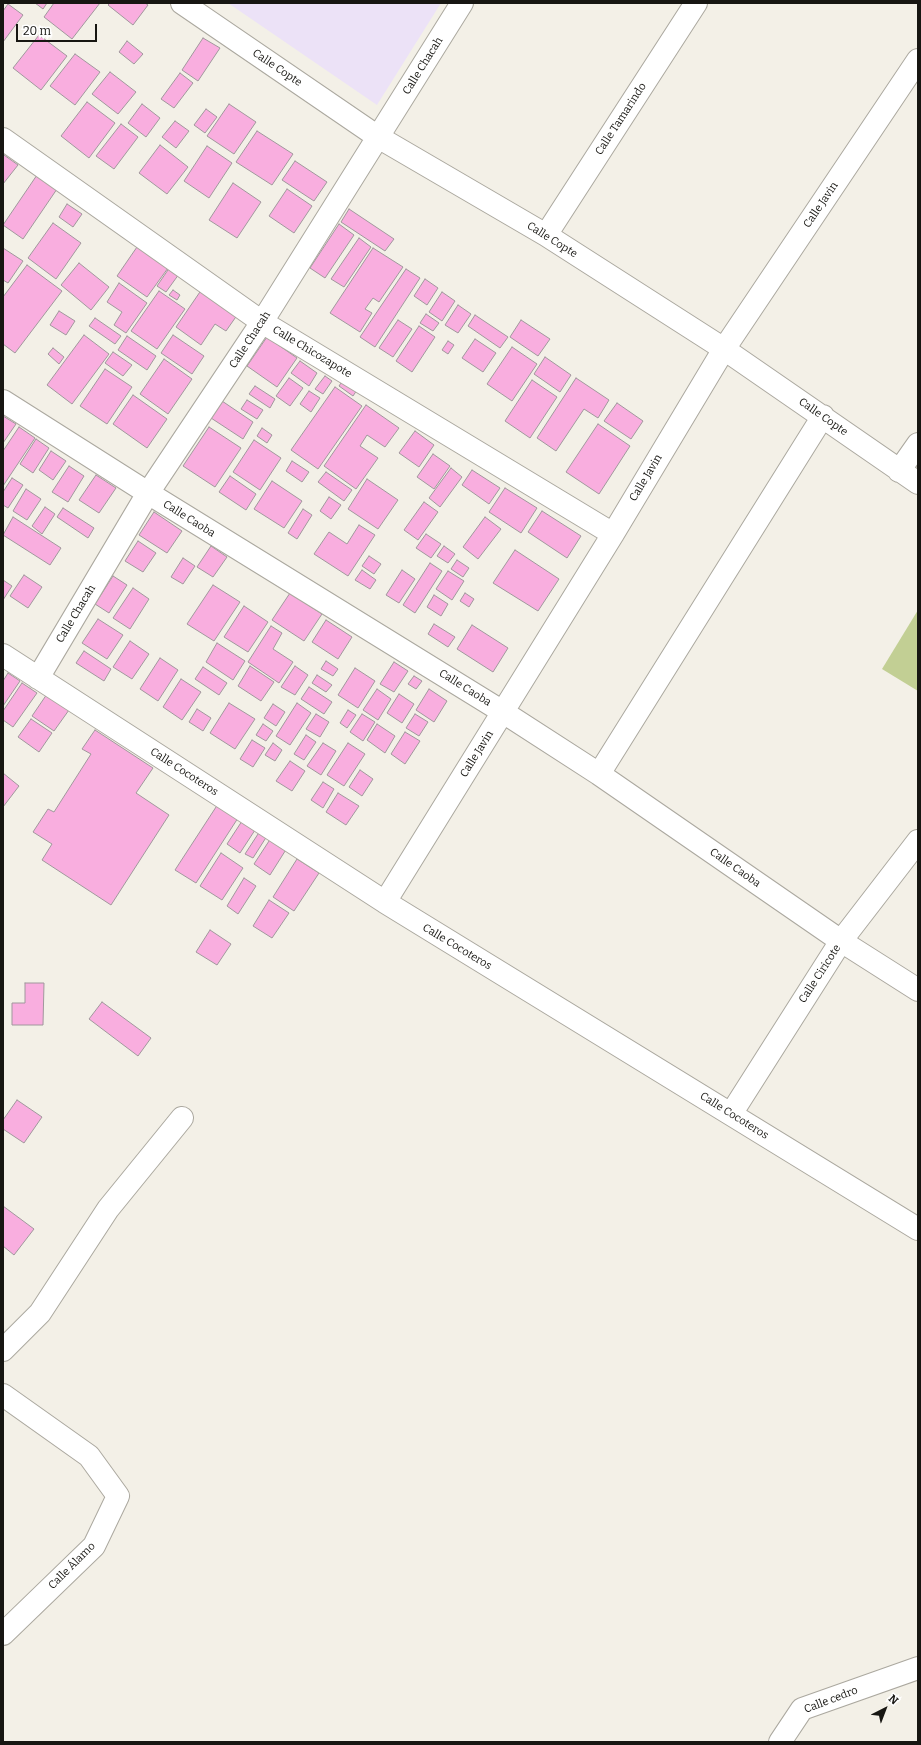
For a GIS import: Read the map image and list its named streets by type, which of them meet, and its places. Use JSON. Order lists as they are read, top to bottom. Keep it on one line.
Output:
{"streets":{"street":["Calle Chacah","Calle Copte","Calle Tamarindo","Calle Javin","Calle Chicozapote","Calle Caoba","Calle Cocoteros","Calle Ciricote","Calle Álamo","Calle cedro"]},"crossings":[["Calle Chacah","Calle Copte"],["Calle Chacah","Calle Chicozapote"],["Calle Chacah","Calle Caoba"],["Calle Chacah","Calle Cocoteros"],["Calle Copte","Calle Tamarindo"],["Calle Copte","Calle Javin"],["Calle Javin","Calle Chicozapote"],["Calle Javin","Calle Caoba"],["Calle Javin","Calle Cocoteros"],["Calle Caoba","Calle Ciricote"],["Calle Cocoteros","Calle Ciricote"]],"scale_bar":"20 m","north":"top right"}
